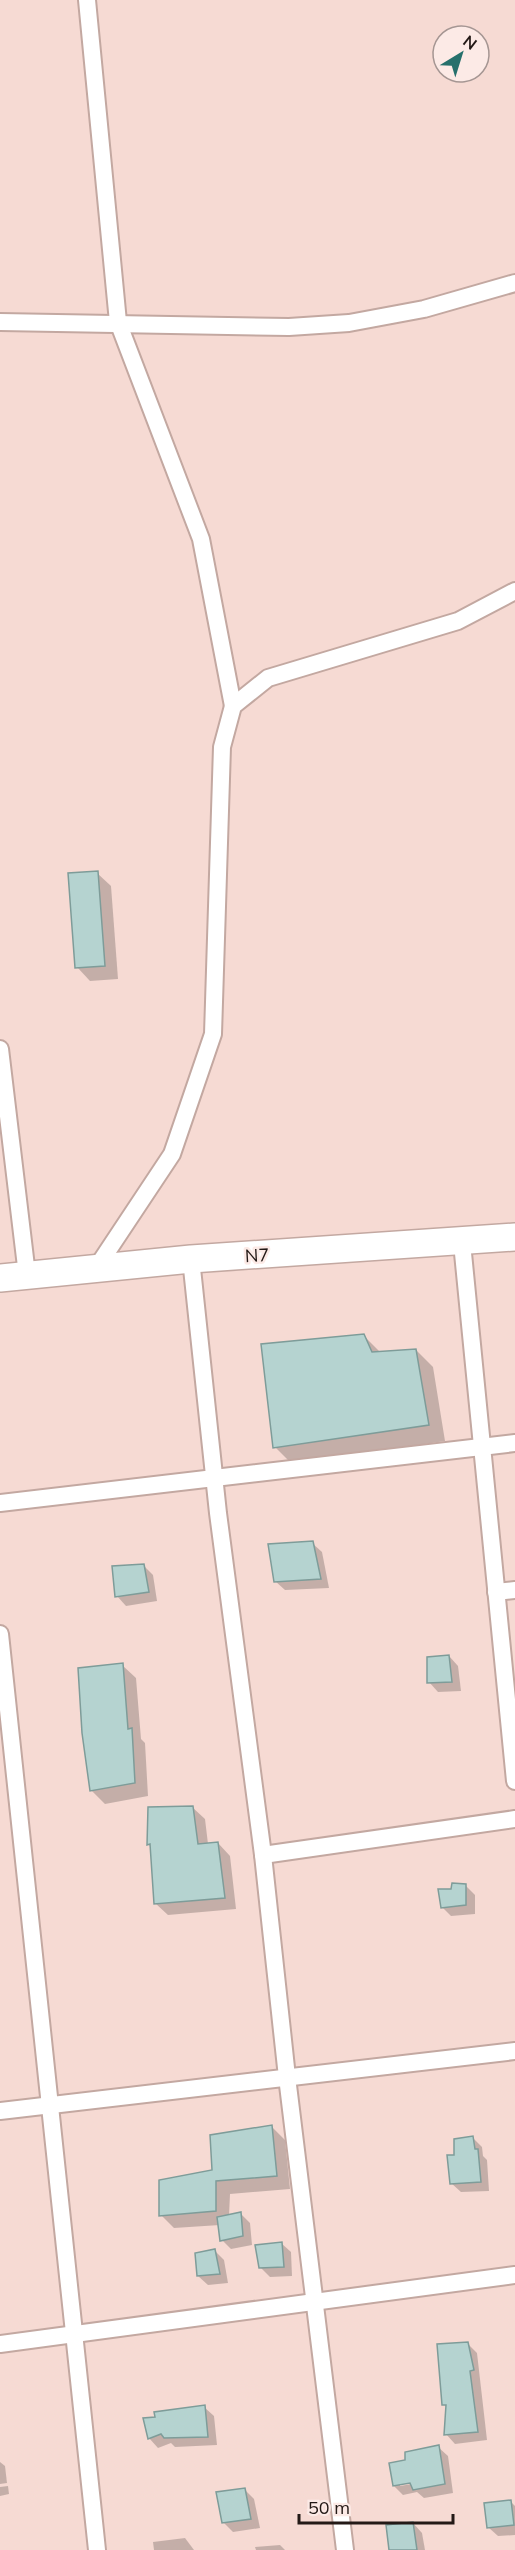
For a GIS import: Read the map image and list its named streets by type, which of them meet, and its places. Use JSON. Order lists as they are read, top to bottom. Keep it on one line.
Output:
{"streets":{"main road":["N7"]},"scale_bar":"50 m","north":"top right"}
